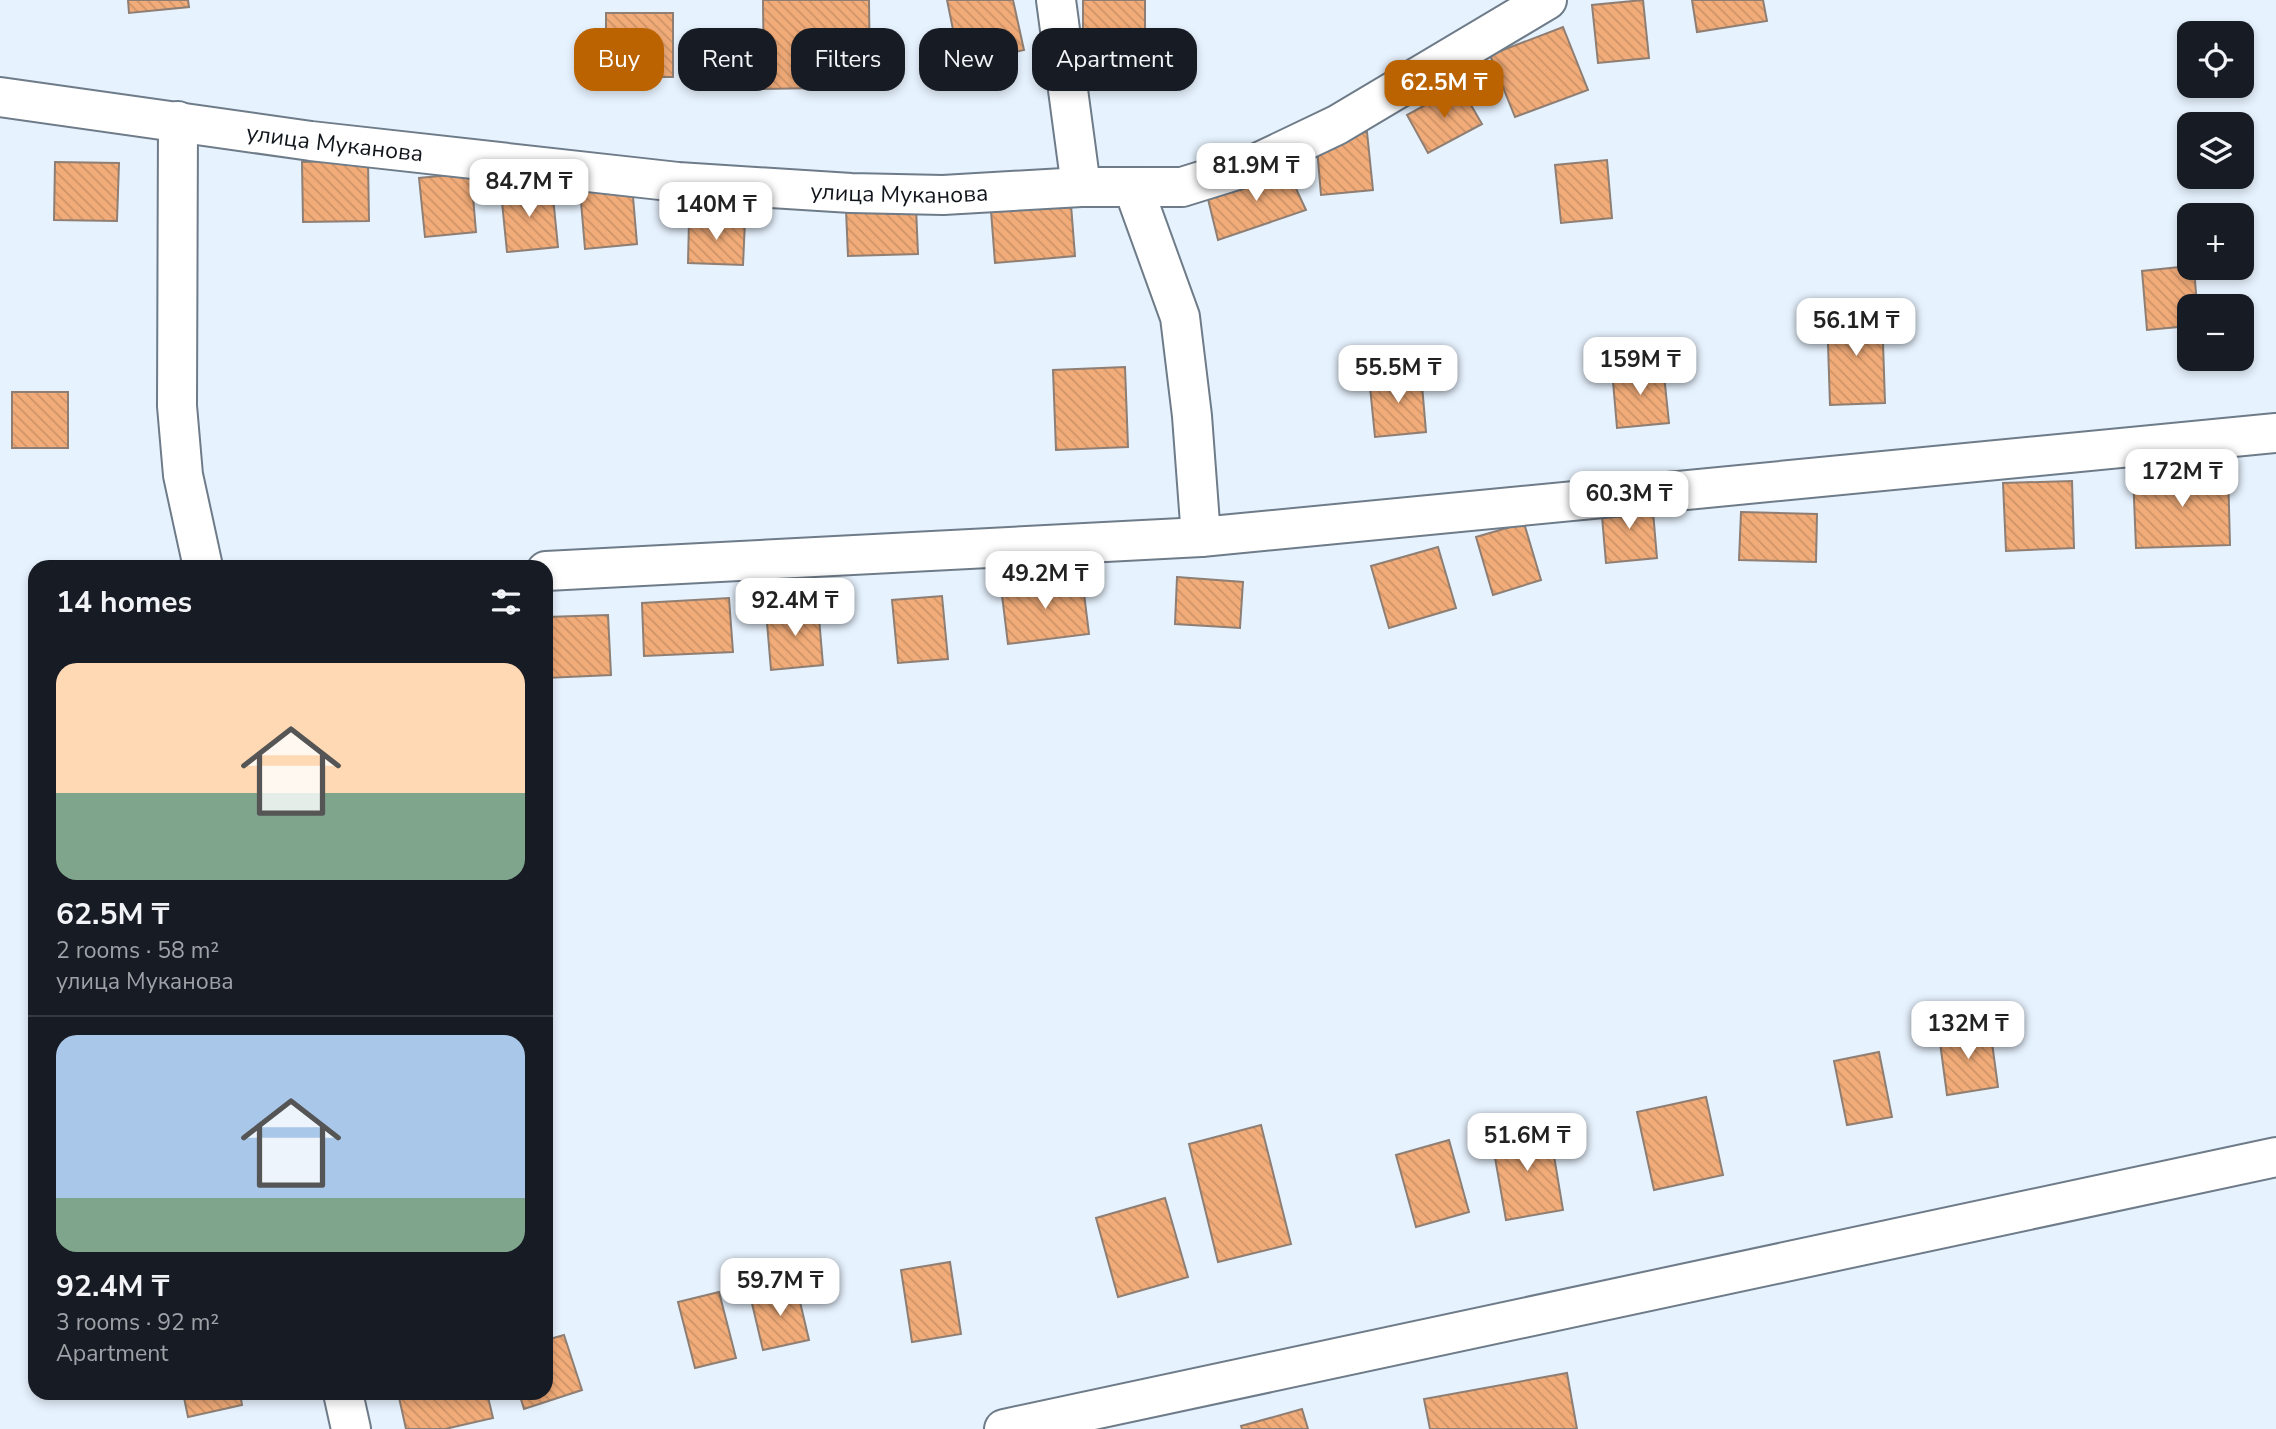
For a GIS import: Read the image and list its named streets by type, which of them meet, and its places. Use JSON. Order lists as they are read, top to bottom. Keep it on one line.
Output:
{"streets":{"street":["улица Муканова"]},"page":{"map_buttons":["+","−"],"chip":["Buy","Rent","Filters","New","Apartment"],"price":["62.5M ₸","81.9M ₸","84.7M ₸","140M ₸","56.1M ₸","159M ₸","55.5M ₸","172M ₸","60.3M ₸","49.2M ₸","92.4M ₸","132M ₸","51.6M ₸","59.7M ₸"],"heading":"14 homes","list":[{"name":"62.5M ₸","note":"2 rooms · 58 m² · улица Муканова"},{"name":"92.4M ₸","note":"3 rooms · 92 m² · Apartment"}]}}
